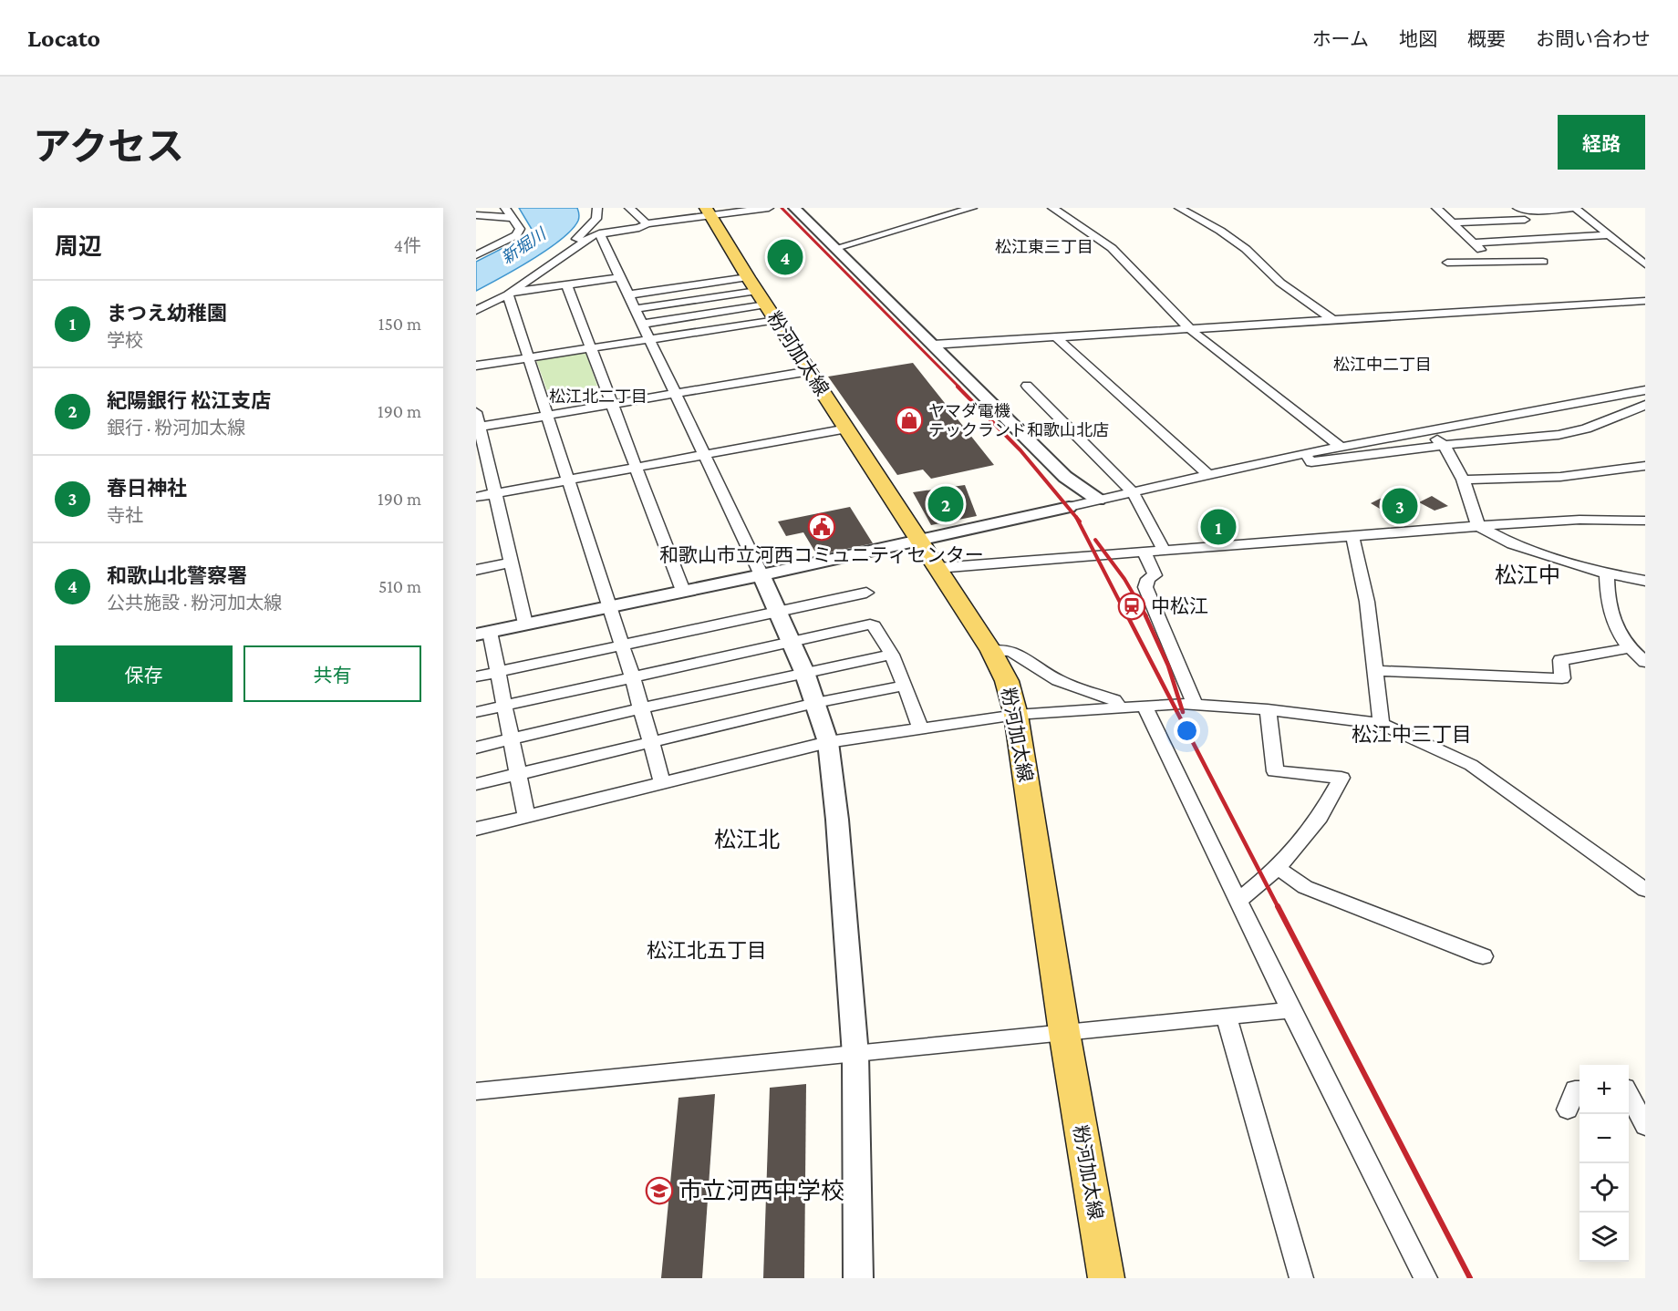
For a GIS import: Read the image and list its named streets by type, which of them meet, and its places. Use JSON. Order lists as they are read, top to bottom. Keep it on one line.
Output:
{"streets":{"main road":["粉河加太線"]},"districts":["松江東三丁目","松江中二丁目","松江北二丁目","松江中","松江中三丁目","松江北","松江北五丁目"],"water":["新堀川"],"places":{"shop":["ヤマダ電機 テックランド和歌山北店"],"public building":["和歌山市立河西コミュニティセンター"],"station":["中松江"],"school or university":["市立河西中学校"]},"page":{"header":"Locato","nav":["ホーム","地図","概要","お問い合わせ"],"title":"アクセス","buttons":["経路",["保存","共有"]],"heading":["周辺","4件"],"pins":["4","2","3","1"],"list":[{"mark":"1","name":"まつえ幼稚園","note":"学校","value":"150 m"},{"mark":"2","name":"紀陽銀行 松江支店","note":"銀行 · 粉河加太線","value":"190 m"},{"mark":"3","name":"春日神社","note":"寺社","value":"190 m"},{"mark":"4","name":"和歌山北警察署","note":"公共施設 · 粉河加太線","value":"510 m"}],"map_buttons":["+","−"]}}
